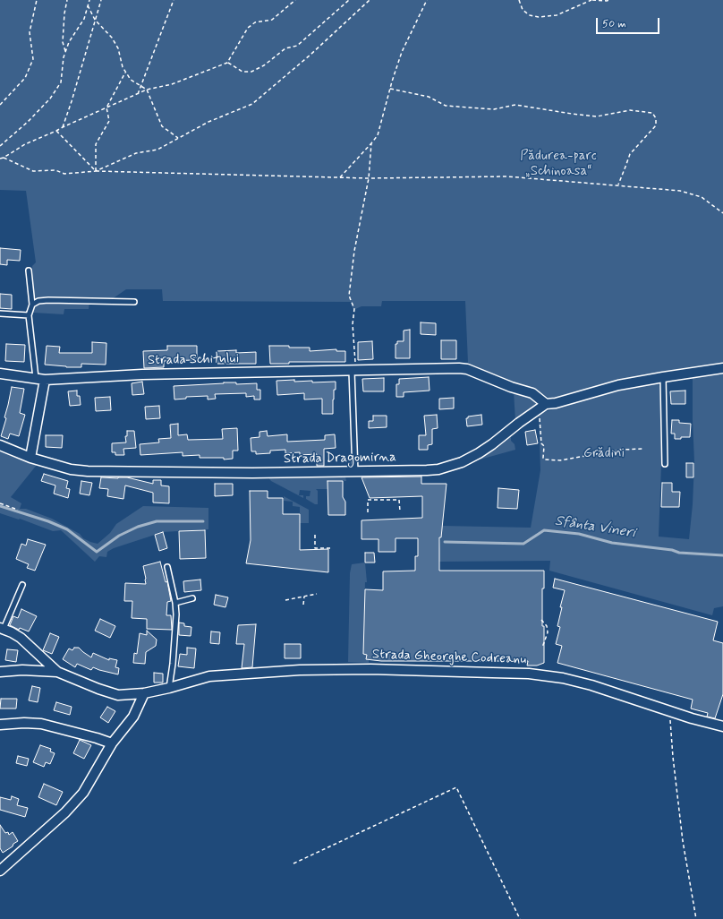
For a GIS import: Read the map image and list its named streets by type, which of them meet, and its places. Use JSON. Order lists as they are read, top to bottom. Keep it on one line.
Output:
{"streets":{"street":["Strada Schitului","Strada Dragomirna","Strada Gheorghe Codreanu"]},"crossings":[["Strada Schitului","Strada Dragomirna"]],"water":["Sfânta Vineri"],"parks":["Pădurea-parc „Schinoasa“","Grădini"],"scale_bar":"50 m"}
